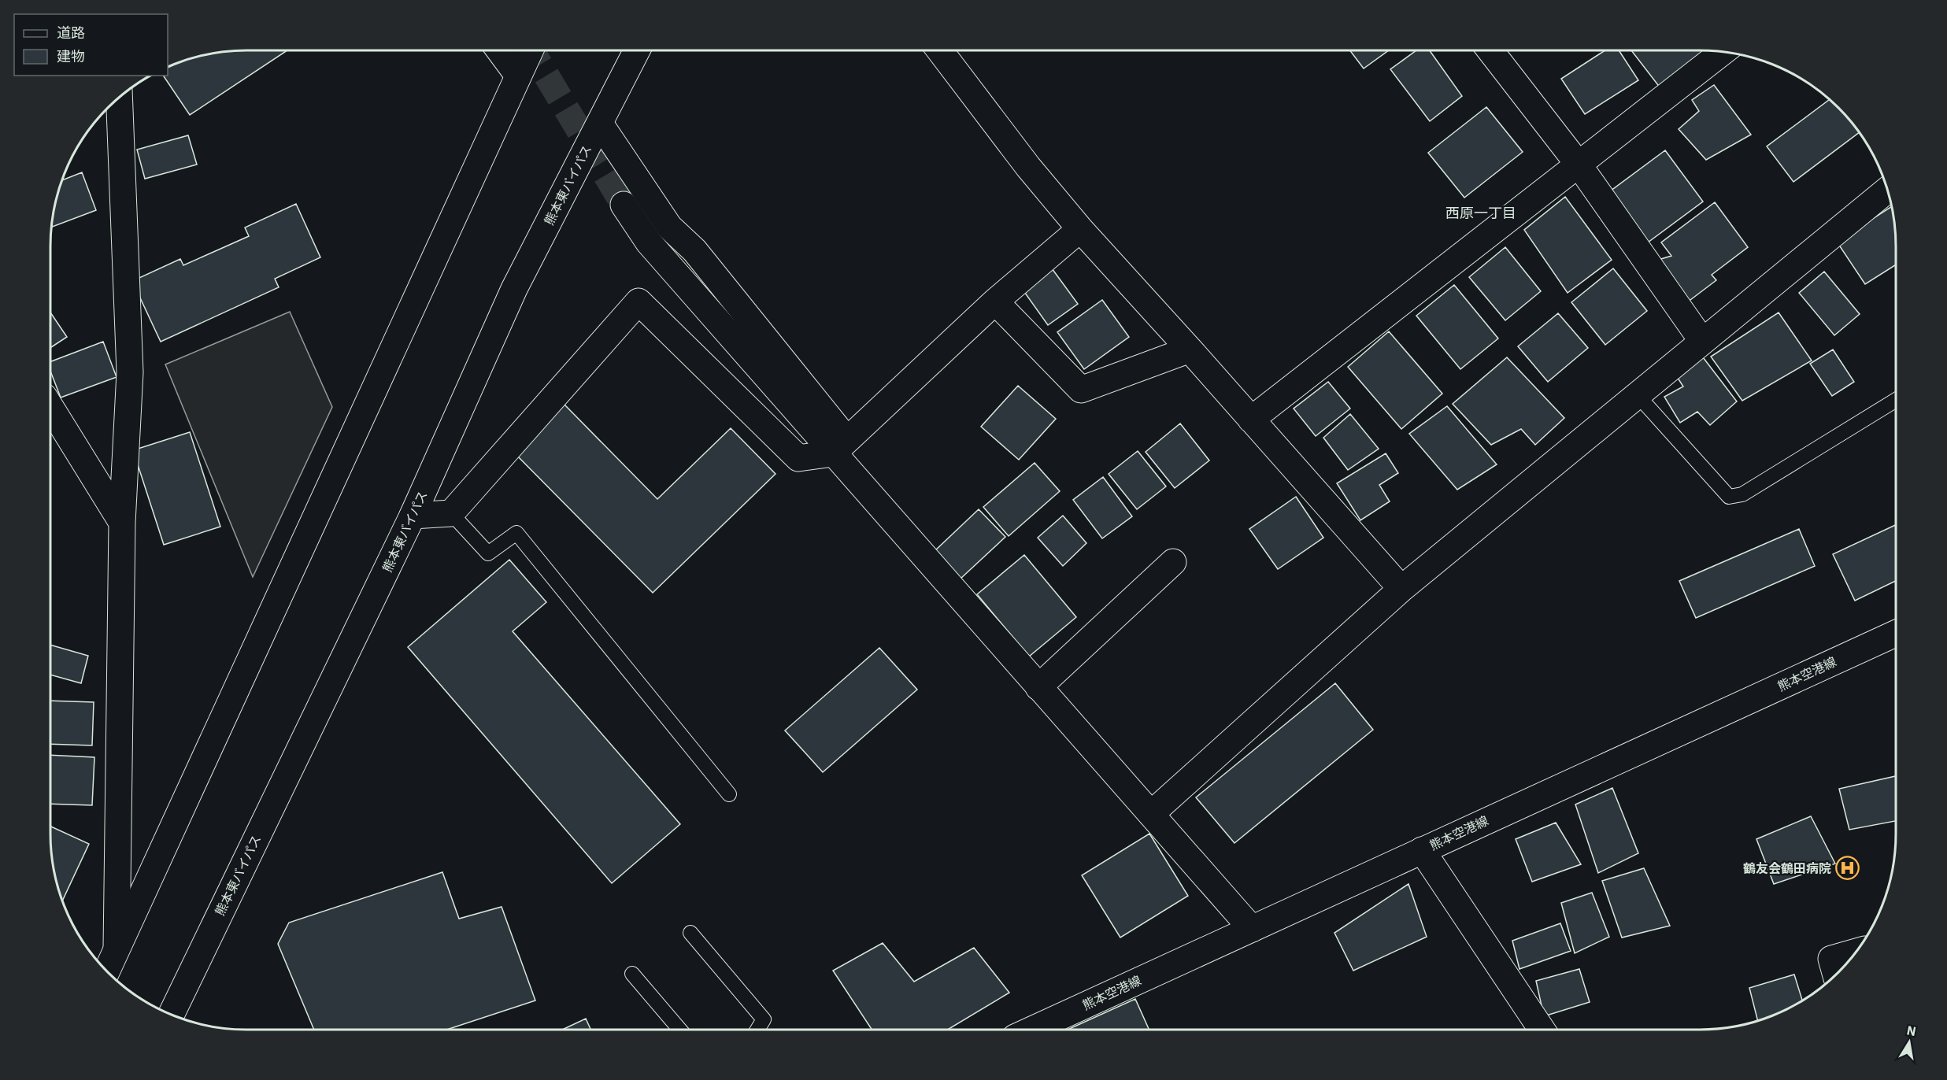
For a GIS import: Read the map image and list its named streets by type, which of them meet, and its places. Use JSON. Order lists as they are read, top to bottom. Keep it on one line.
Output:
{"streets":{"main road":["熊本東バイパス","熊本空港線"]},"districts":["西原一丁目"],"places":{"hospital":["鶴友会鶴田病院"]},"legend":["道路","建物"],"north":"top"}
